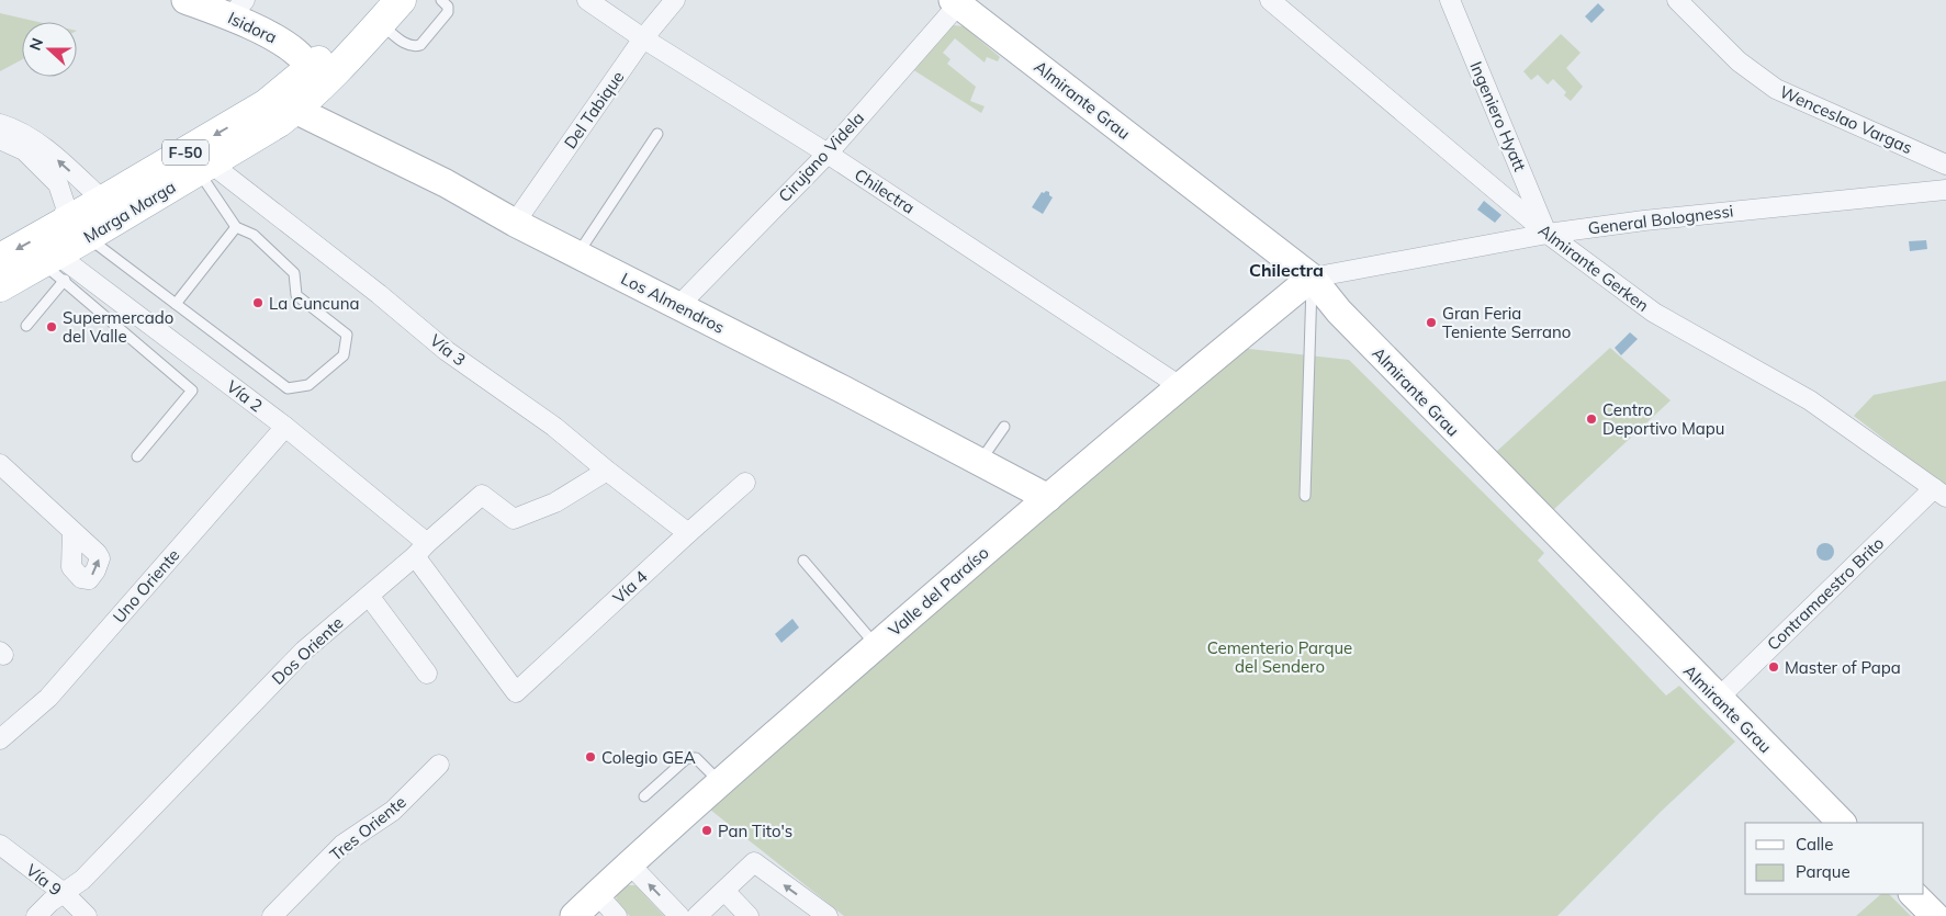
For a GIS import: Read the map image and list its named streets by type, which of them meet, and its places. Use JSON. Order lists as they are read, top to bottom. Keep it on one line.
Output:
{"streets":{"main road":["F-50","Marga Marga"],"street":["Isidora","Almirante Grau","Del Tabique","Ingeniero Hyatt","Wenceslao Vargas","Cirujano Videla","Chilectra","General Bolognessi","Almirante Gerken","Los Almendros","Vía 3","Vía 2","Uno Oriente","Vía 4","Valle del Paraíso","Contramaestro Brito","Dos Oriente","Tres Oriente","Vía 9"]},"crossings":[["Isidora","Marga Marga"],["Almirante Grau","Cirujano Videla"],["Almirante Grau","General Bolognessi"],["Almirante Grau","Valle del Paraíso"],["Almirante Grau","Contramaestro Brito"],["Del Tabique","Chilectra"],["Del Tabique","Los Almendros"],["Ingeniero Hyatt","General Bolognessi"],["Ingeniero Hyatt","Almirante Gerken"],["Cirujano Videla","Chilectra"],["Cirujano Videla","Los Almendros"],["Chilectra","Valle del Paraíso"],["Marga Marga","Los Almendros"],["Marga Marga","Vía 3"],["Marga Marga","Vía 2"],["General Bolognessi","Almirante Gerken"],["General Bolognessi","Valle del Paraíso"],["Almirante Gerken","Contramaestro Brito"],["Los Almendros","Valle del Paraíso"],["Vía 3","Vía 4"],["Vía 3","Dos Oriente"],["Vía 2","Uno Oriente"],["Vía 2","Vía 4"],["Vía 2","Dos Oriente"],["Dos Oriente","Vía 9"]],"districts":["Chilectra"],"parks":["Cementerio Parque del Sendero"],"places":["La Cuncuna","Gran Feria Teniente Serrano","Supermercado del Valle","Centro Deportivo Mapu","Master of Papa","Colegio GEA","Pan Tito's"],"legend":["Calle","Parque"],"north":"left"}
